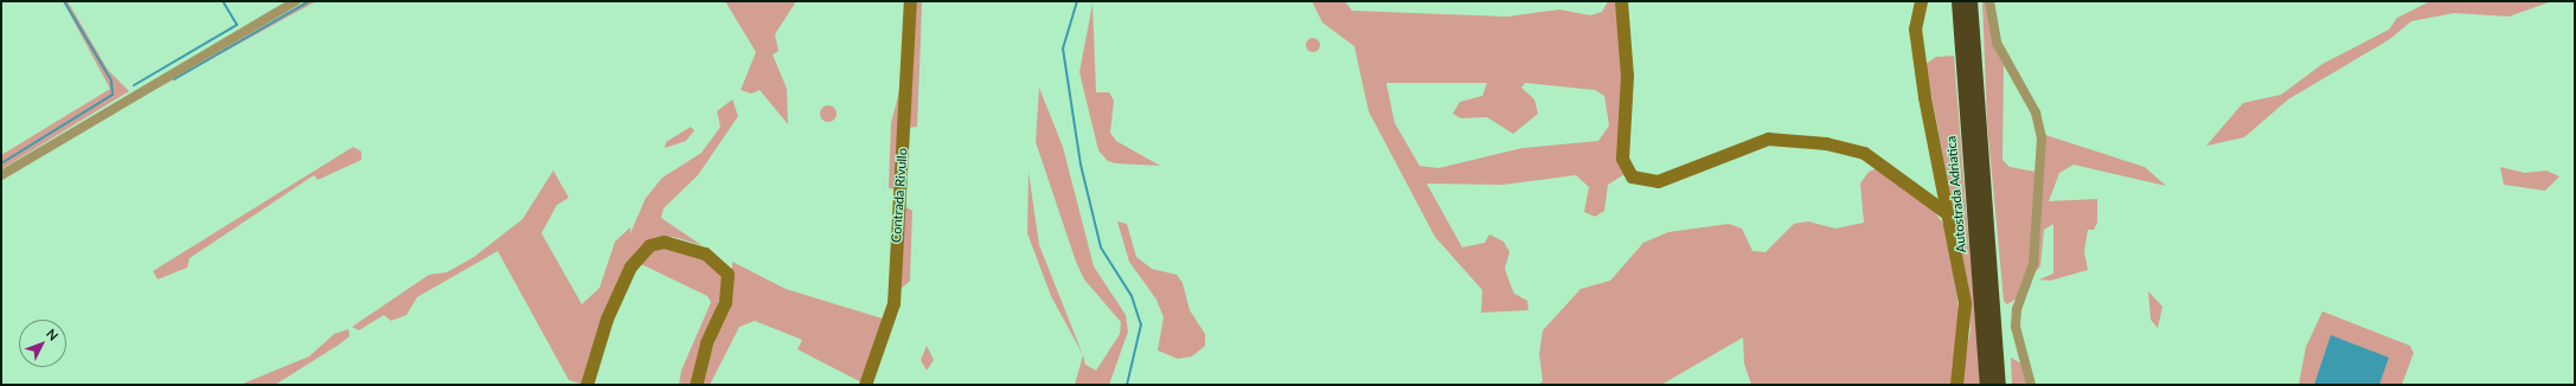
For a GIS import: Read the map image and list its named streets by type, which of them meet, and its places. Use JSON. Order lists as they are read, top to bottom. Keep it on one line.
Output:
{"streets":{"highway":["Autostrada Adriatica"],"street":["Contrada Rivullo"]},"north":"top right"}
